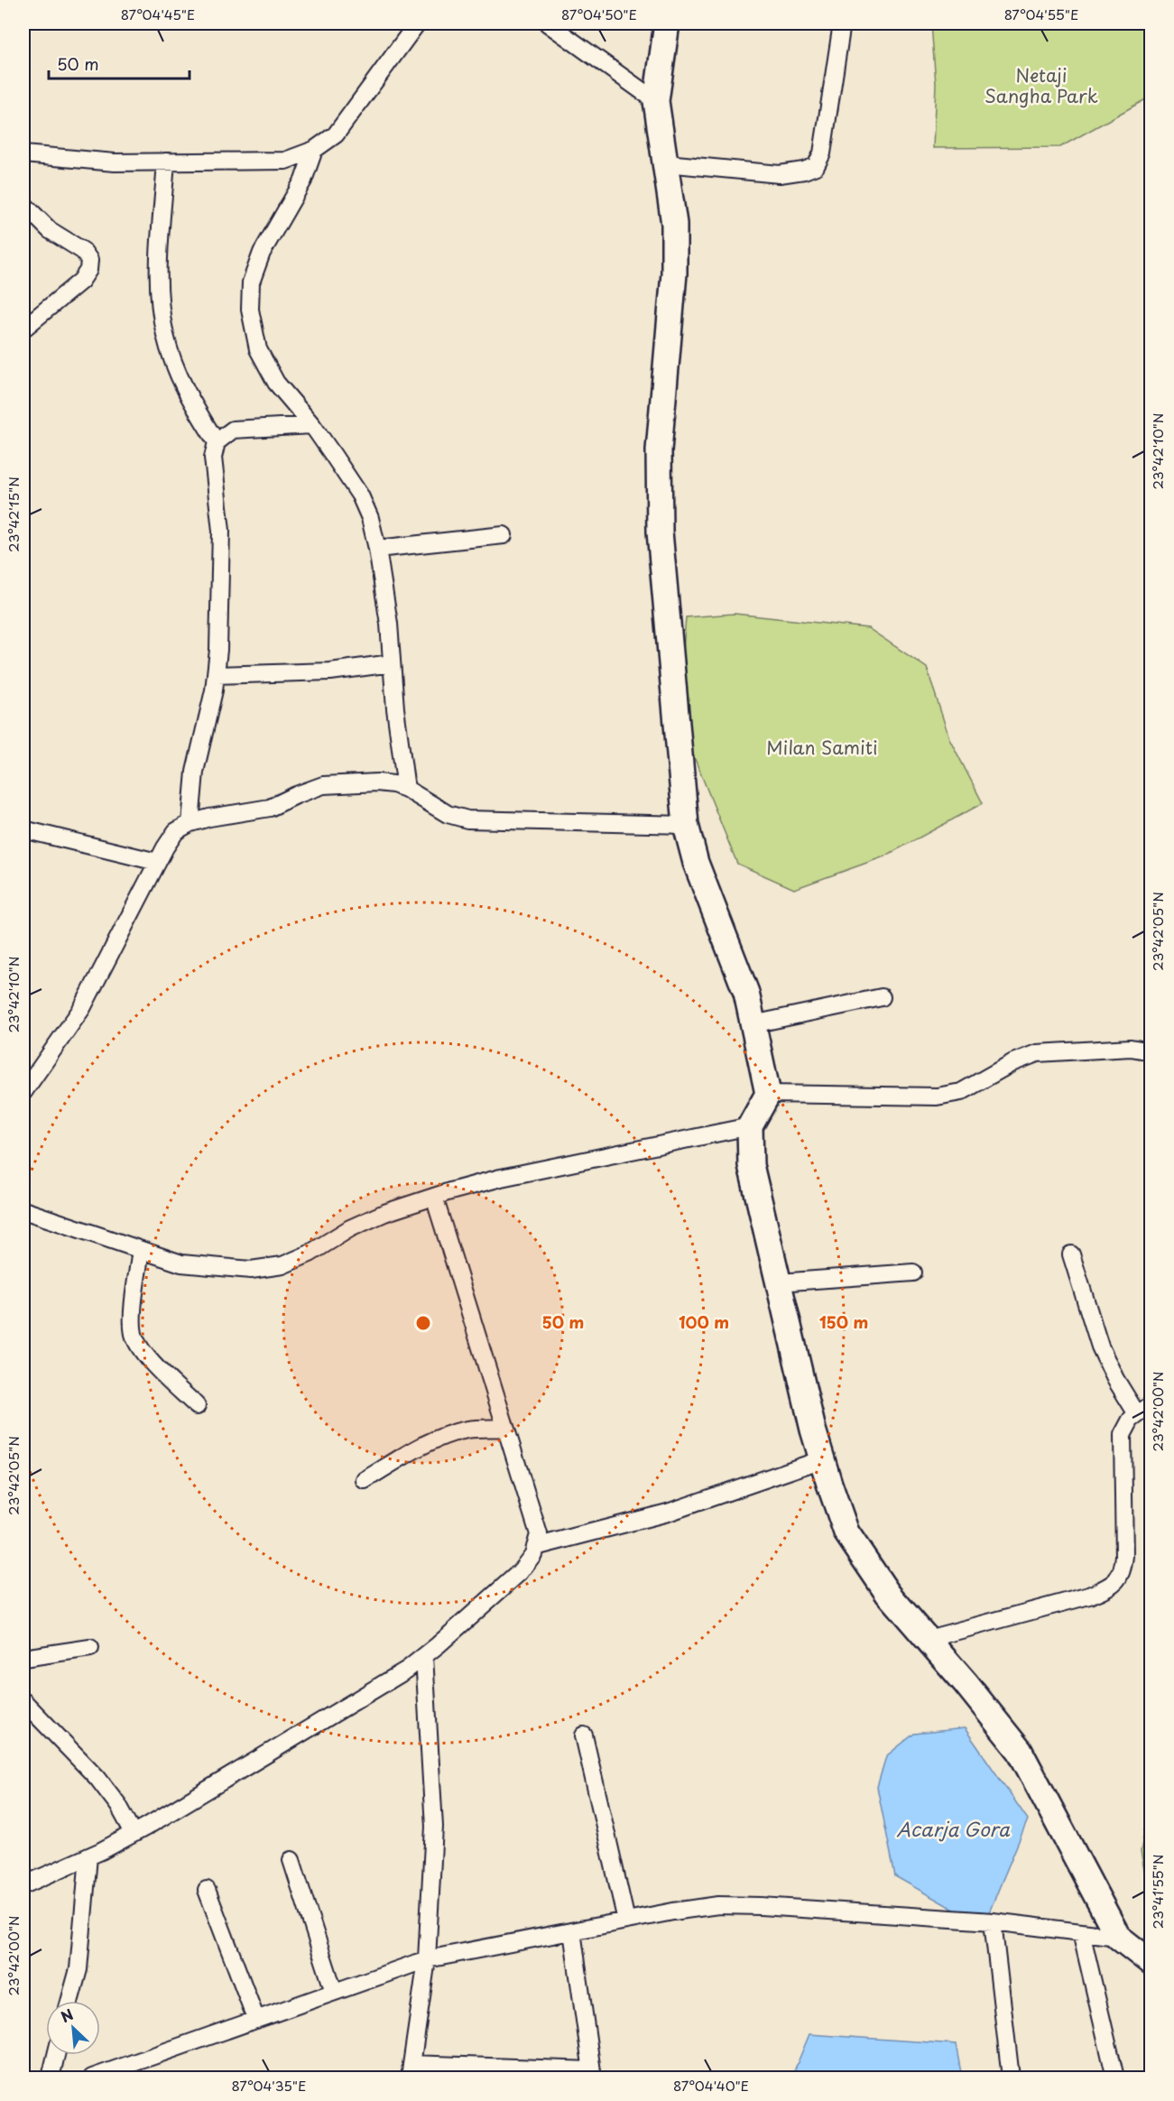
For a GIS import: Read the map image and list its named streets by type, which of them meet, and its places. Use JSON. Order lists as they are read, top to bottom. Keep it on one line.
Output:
{"water":["Acarja Gora"],"parks":["Netaji Sangha Park","Milan Samiti"],"scale_bar":"50 m","north":"top left","coordinates":["87°04'45\"E","87°04'50\"E","87°04'55\"E","23°42'10\"N","23°42'15\"N","23°42'05\"N","23°42'00\"N","23°41'55\"N","87°04'35\"E","87°04'40\"E"],"rings":["50 m","100 m","150 m"]}
